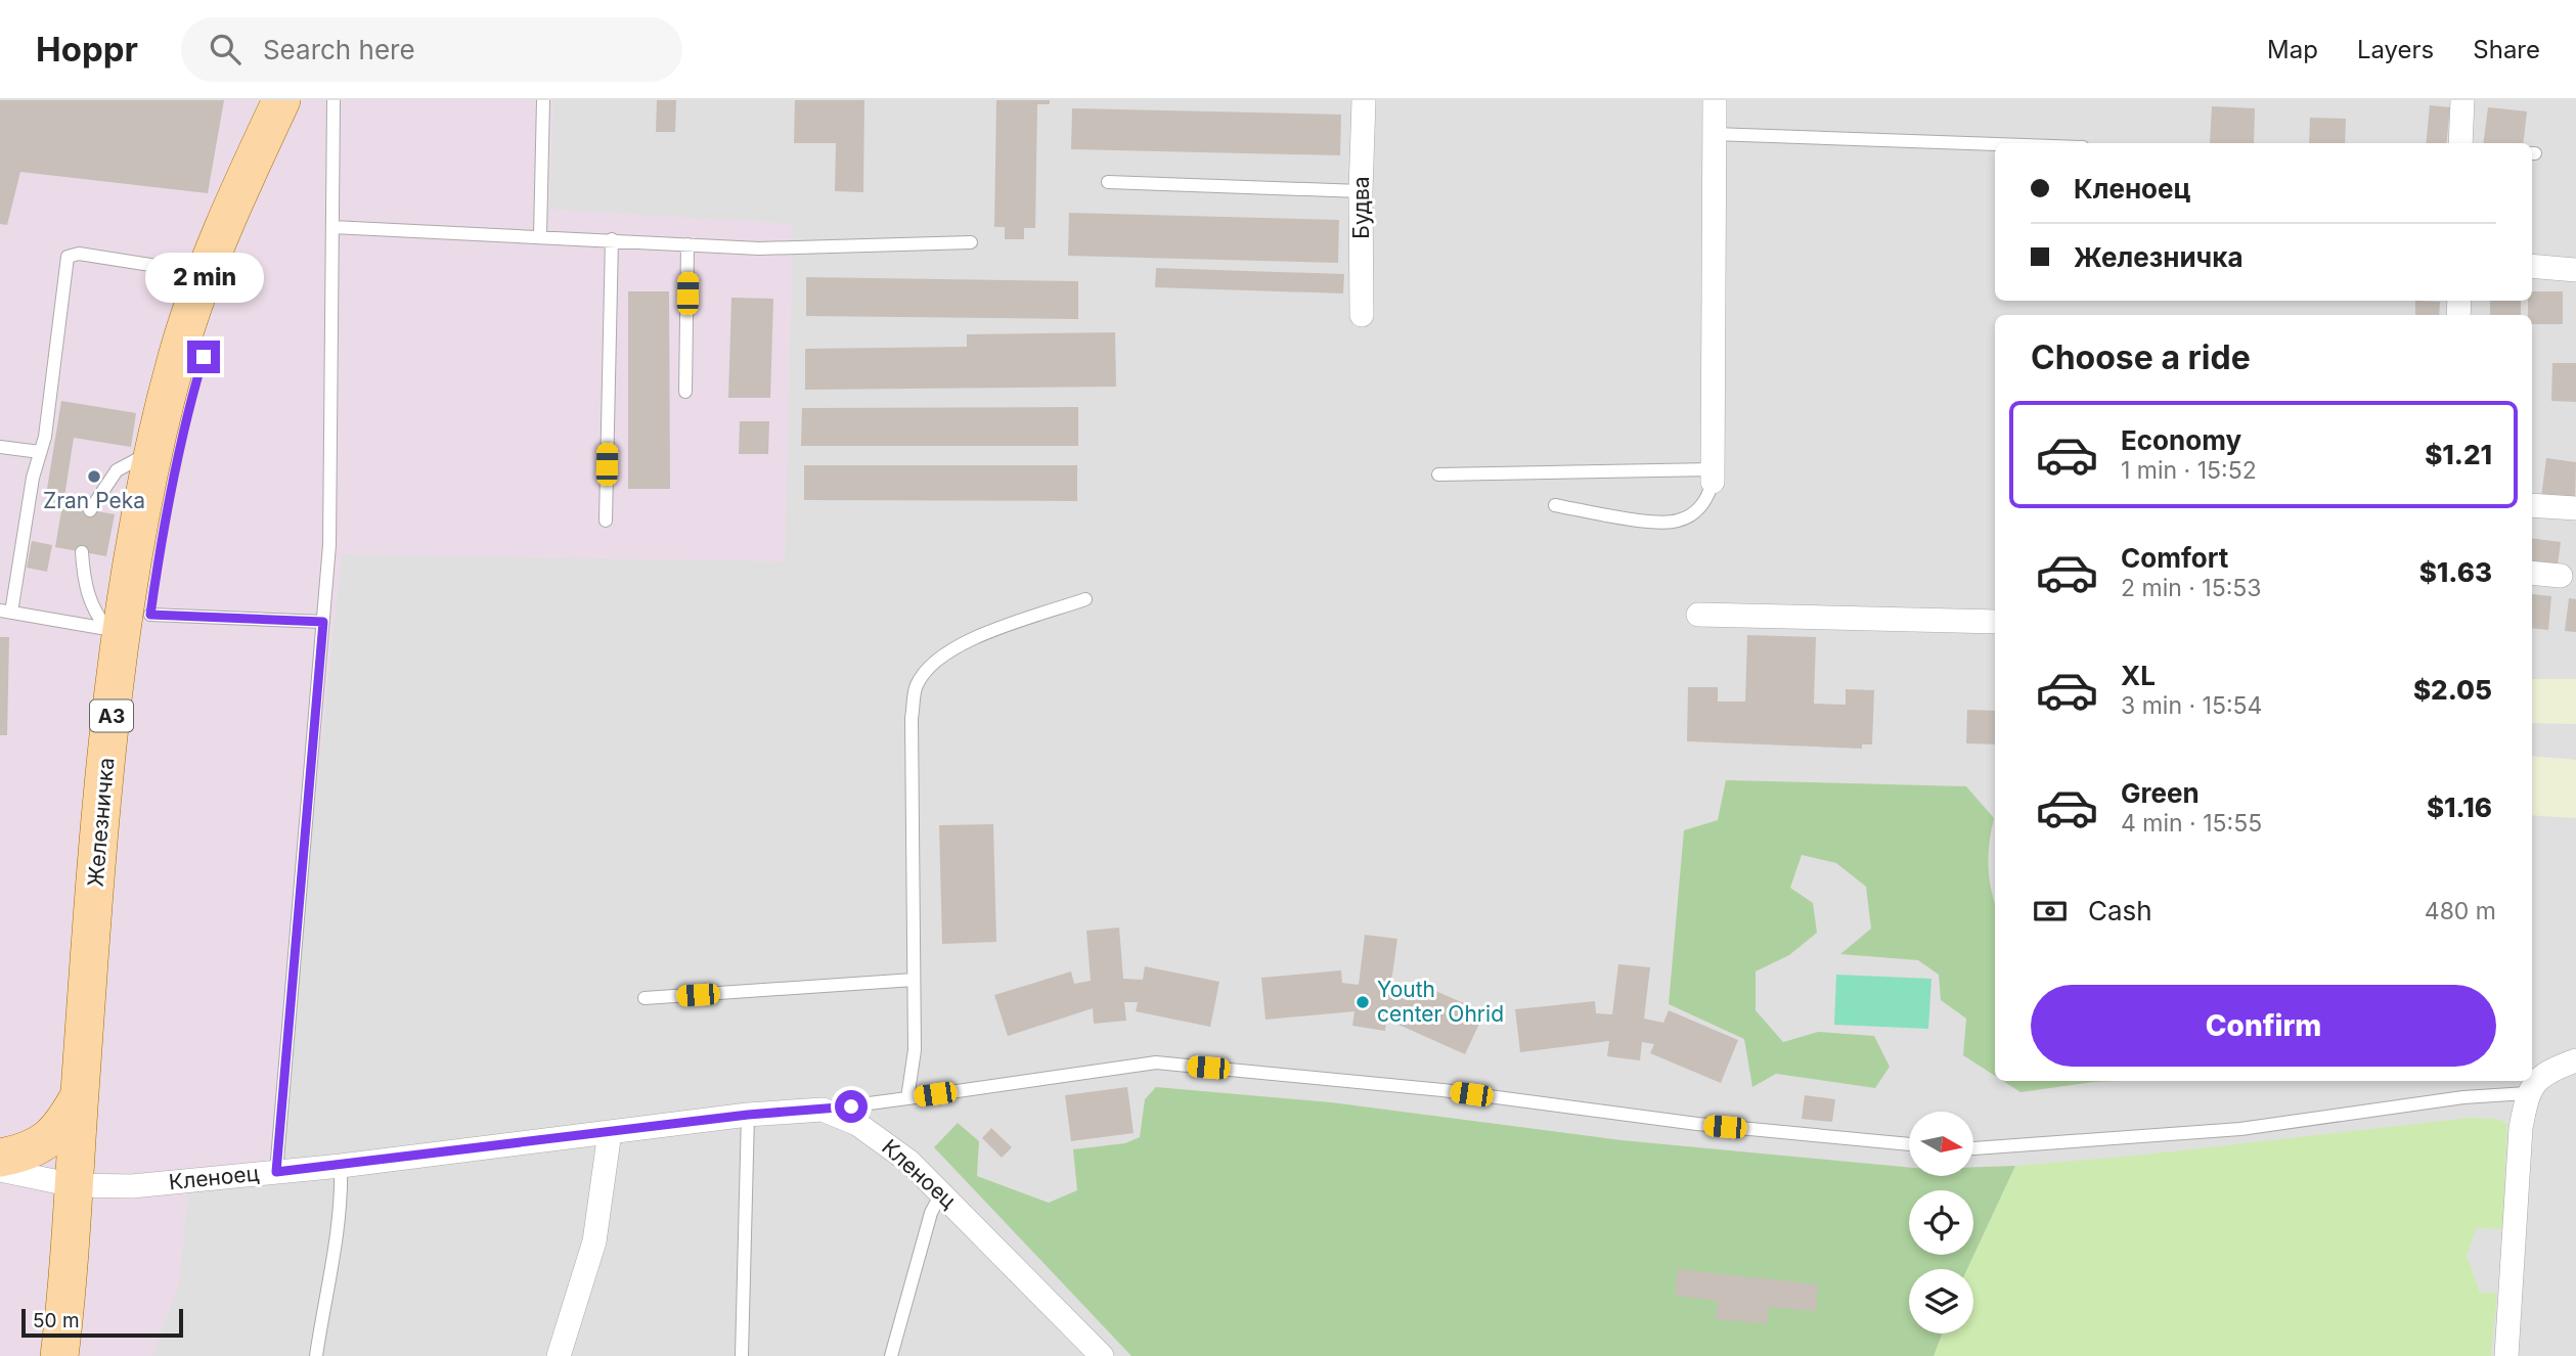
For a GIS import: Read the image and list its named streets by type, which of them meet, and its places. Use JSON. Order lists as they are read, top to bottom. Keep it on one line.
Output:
{"streets":{"main road":["A3","Железничка"],"street":["Будва","Кленоец"]},"crossings":[["Железничка","Кленоец"]],"places":["Zran Peka","Youth center Ohrid"],"scale_bar":"50 m","north":"right","page":{"header":"Hoppr","search":"Search here","nav":["Map","Layers","Share"],"banner":["Кленоец","Железничка"],"bubble":"2 min","heading":"Choose a ride","list":[{"name":"Economy","note":"1 min · 15:52","value":"$1.21"},{"name":"Comfort","note":"2 min · 15:53","value":"$1.63"},{"name":"XL","note":"3 min · 15:54","value":"$2.05"},{"name":"Green","note":"4 min · 15:55","value":"$1.16"}],"pay":["Cash","480 m"],"buttons":"Confirm","scale":"50 m"}}
